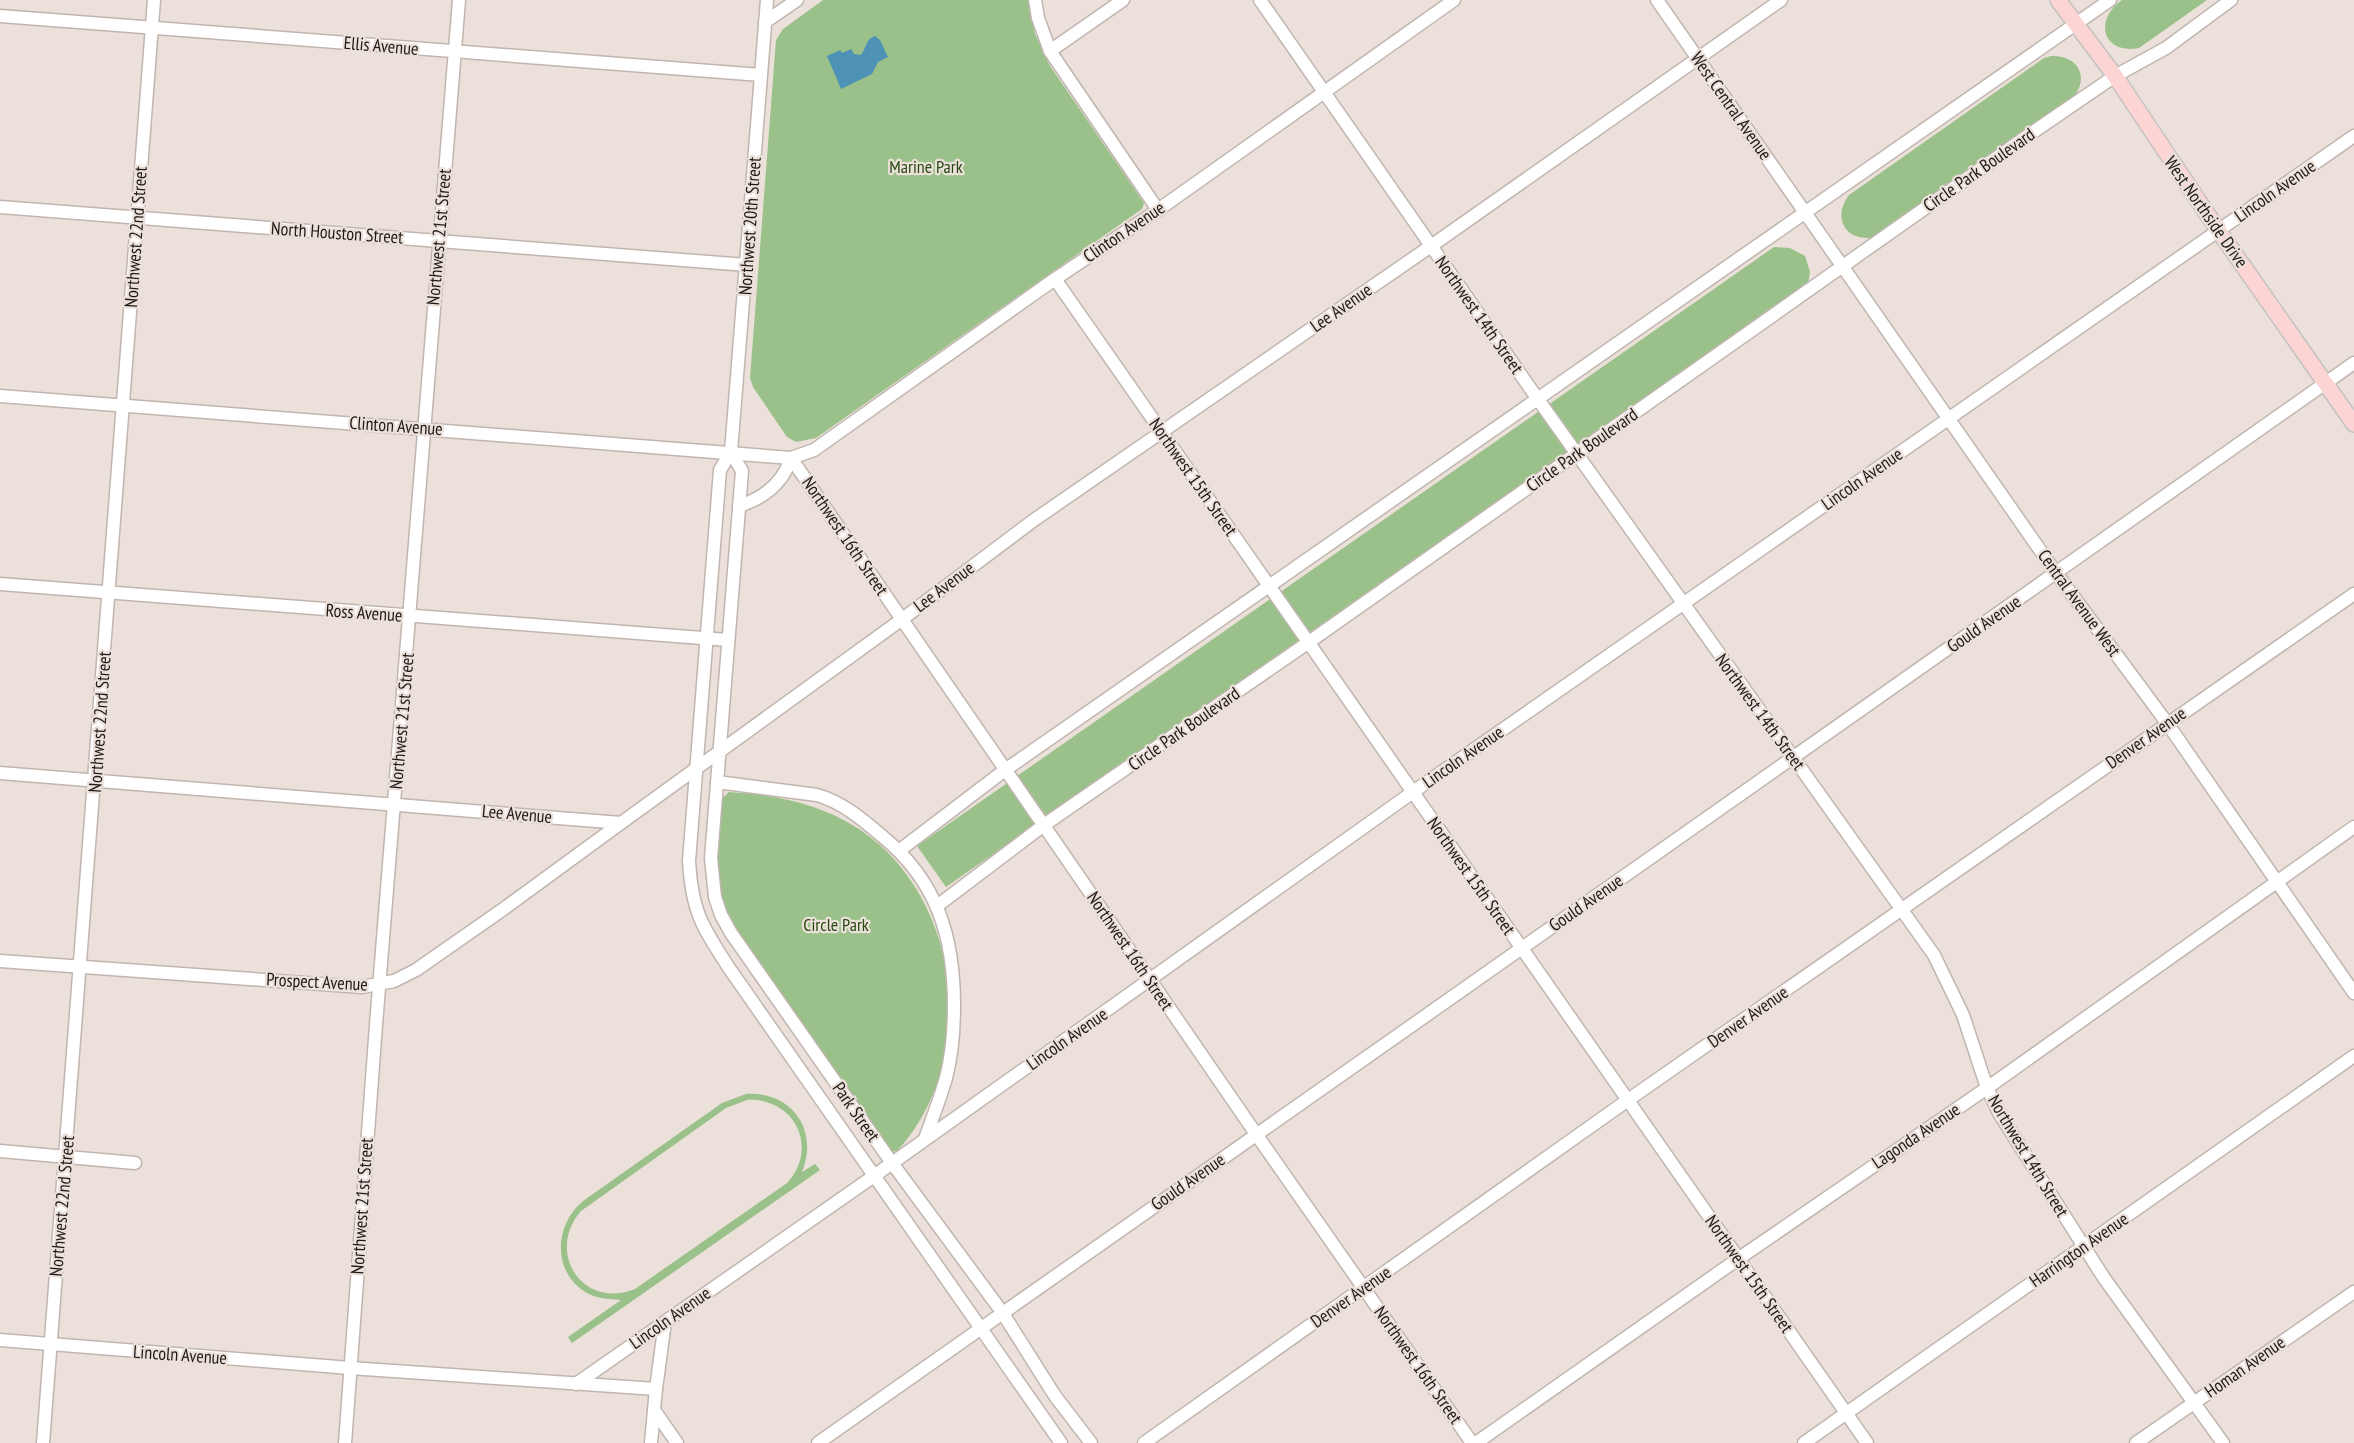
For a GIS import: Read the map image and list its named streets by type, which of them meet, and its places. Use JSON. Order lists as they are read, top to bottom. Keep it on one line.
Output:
{"streets":{"main road":["West Northside Drive"],"street":["Ellis Avenue","West Central Avenue","Circle Park Boulevard","Lincoln Avenue","Northwest 20th Street","Clinton Avenue","North Houston Street","Northwest 22nd Street","Northwest 21st Street","Lee Avenue","Northwest 14th Street","Northwest 15th Street","Northwest 16th Street","Central Avenue West","Ross Avenue","Gould Avenue","Denver Avenue","Prospect Avenue","Park Street","Lagonda Avenue","Harrington Avenue","Homan Avenue"]},"crossings":[["Ellis Avenue","Northwest 20th Street"],["Ellis Avenue","Northwest 22nd Street"],["Ellis Avenue","Northwest 21st Street"],["West Central Avenue","Lee Avenue"],["West Central Avenue","Central Avenue West"],["Circle Park Boulevard","West Northside Drive"],["Circle Park Boulevard","Northwest 14th Street"],["Circle Park Boulevard","Northwest 15th Street"],["Circle Park Boulevard","Northwest 16th Street"],["Circle Park Boulevard","Central Avenue West"],["Lincoln Avenue","West Northside Drive"],["Lincoln Avenue","Northwest 22nd Street"],["Lincoln Avenue","Northwest 21st Street"],["Lincoln Avenue","Northwest 14th Street"],["Lincoln Avenue","Northwest 15th Street"],["Lincoln Avenue","Northwest 16th Street"],["Lincoln Avenue","Central Avenue West"],["Lincoln Avenue","Park Street"],["West Northside Drive","Gould Avenue"],["Northwest 20th Street","Clinton Avenue"],["Northwest 20th Street","North Houston Street"],["Northwest 20th Street","Lee Avenue"],["Northwest 20th Street","Ross Avenue"],["Northwest 20th Street","Park Street"],["Clinton Avenue","Northwest 22nd Street"],["Clinton Avenue","Northwest 21st Street"],["Clinton Avenue","Northwest 14th Street"],["Clinton Avenue","Northwest 15th Street"],["Clinton Avenue","Northwest 16th Street"],["North Houston Street","Northwest 22nd Street"],["North Houston Street","Northwest 21st Street"],["Northwest 22nd Street","Lee Avenue"],["Northwest 22nd Street","Ross Avenue"],["Northwest 22nd Street","Prospect Avenue"],["Northwest 21st Street","Lee Avenue"],["Northwest 21st Street","Ross Avenue"],["Northwest 21st Street","Prospect Avenue"],["Lee Avenue","Northwest 14th Street"],["Lee Avenue","Northwest 15th Street"],["Lee Avenue","Northwest 16th Street"],["Lee Avenue","Prospect Avenue"],["Lee Avenue","Park Street"],["Northwest 14th Street","Gould Avenue"],["Northwest 14th Street","Denver Avenue"],["Northwest 14th Street","Lagonda Avenue"],["Northwest 14th Street","Harrington Avenue"],["Northwest 14th Street","Homan Avenue"],["Northwest 15th Street","Gould Avenue"],["Northwest 15th Street","Denver Avenue"],["Northwest 15th Street","Lagonda Avenue"],["Northwest 15th Street","Harrington Avenue"],["Northwest 16th Street","Gould Avenue"],["Northwest 16th Street","Denver Avenue"],["Central Avenue West","Gould Avenue"],["Central Avenue West","Denver Avenue"],["Central Avenue West","Lagonda Avenue"],["Gould Avenue","Park Street"]],"parks":["Marine Park","Circle Park"]}
